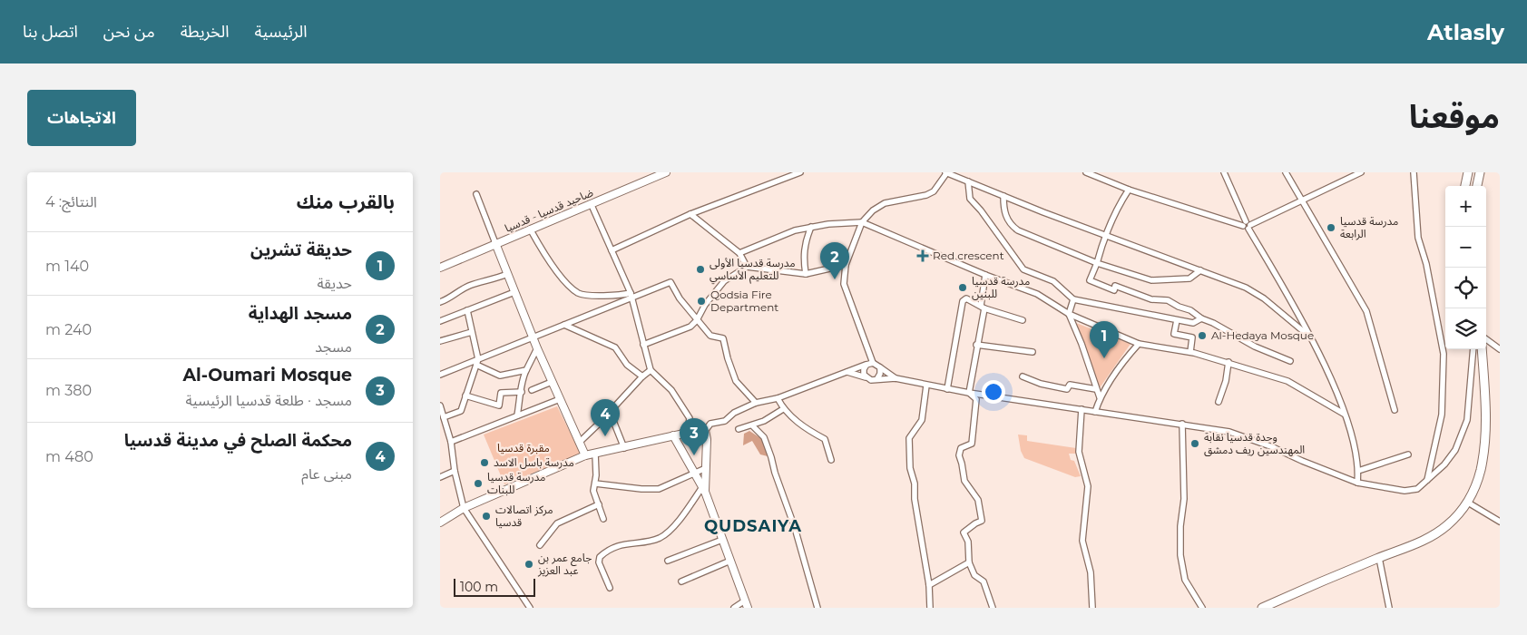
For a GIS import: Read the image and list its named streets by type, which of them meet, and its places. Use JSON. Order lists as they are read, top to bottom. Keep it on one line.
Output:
{"streets":{"main road":["ضاحيد قدسيا - قدسيا"]},"districts":["QUDSAIYA"],"parks":["مقبرة قدسيا"],"places":{"other":["مدرسة قدسيا الرابعة","مدرسة قدسيا الأولى للتعليم الأساسي","مدرسة قدسيا للبنين","Qodsia Fire Department","Al-Hedaya Mosque","وحدة قدسيا نقابة المهندسين ريف دمشق","مدرسة باسل الاسد","مدرسة قدسيا للبنات","مركز اتصالات قدسيا","جامع عمر بن عبد العزيز"],"health":["Red crescent"]},"scale_bar":"100 m","page":{"header":"Atlasly","nav":["الرئيسية","الخريطة","من نحن","اتصل بنا"],"title":"موقعنا","buttons":"الاتجاهات","heading":["بالقرب منك","النتائج: 4"],"map_buttons":["+","−"],"list":[{"mark":"1","name":"حديقة تشرين","note":"حديقة","value":"140 m"},{"mark":"2","name":"مسجد الهداية","note":"مسجد","value":"240 m"},{"mark":"3","name":"Al-Oumari Mosque","note":"مسجد · طلعة قدسيا الرئيسية","value":"380 m"},{"mark":"4","name":"محكمة الصلح في مدينة قدسيا","note":"مبنى عام","value":"480 m"}],"pins":["2","1","4","3"],"scale":"100 m"}}
